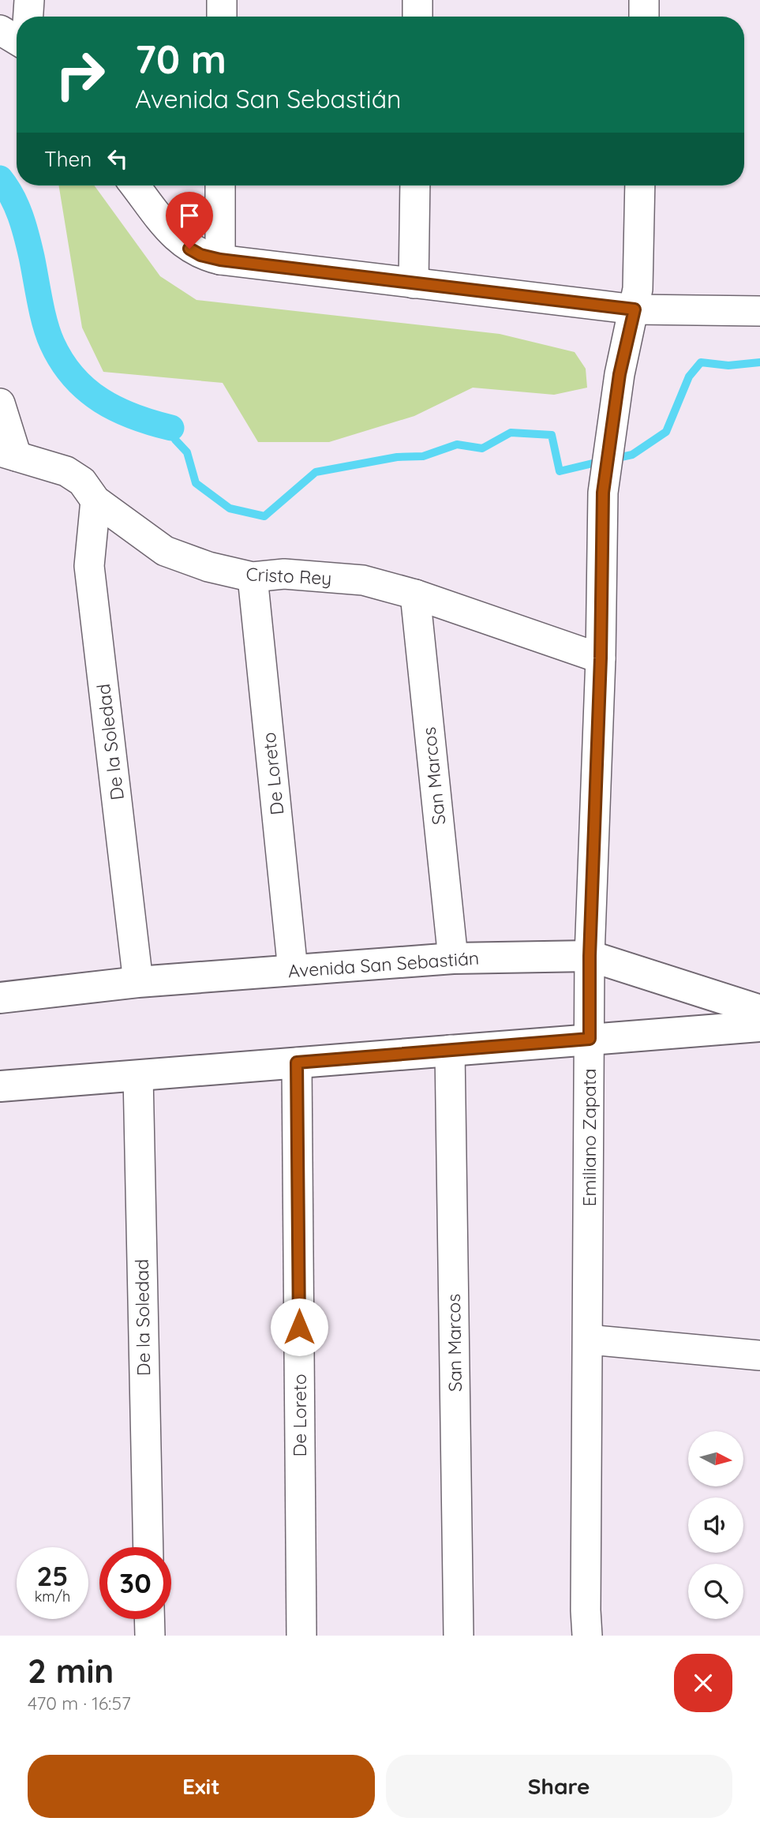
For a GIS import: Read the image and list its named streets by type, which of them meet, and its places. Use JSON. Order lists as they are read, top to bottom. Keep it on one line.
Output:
{"streets":{"main road":["Avenida San Sebastián"],"street":["Cristo Rey","De la Soledad","De Loreto","San Marcos","Emiliano Zapata"]},"crossings":[["Cristo Rey","De la Soledad"],["Cristo Rey","De Loreto"],["Cristo Rey","San Marcos"],["Cristo Rey","Emiliano Zapata"],["De la Soledad","Avenida San Sebastián"],["De Loreto","Avenida San Sebastián"],["San Marcos","Avenida San Sebastián"],["Avenida San Sebastián","Emiliano Zapata"]],"north":"right","page":{"turn":["70 m","Avenida San Sebastián"],"then":"Then","speed":"25 km/h","limit":"30","heading":["2 min","470 m · 16:57"],"buttons":["Exit","Share"]}}
